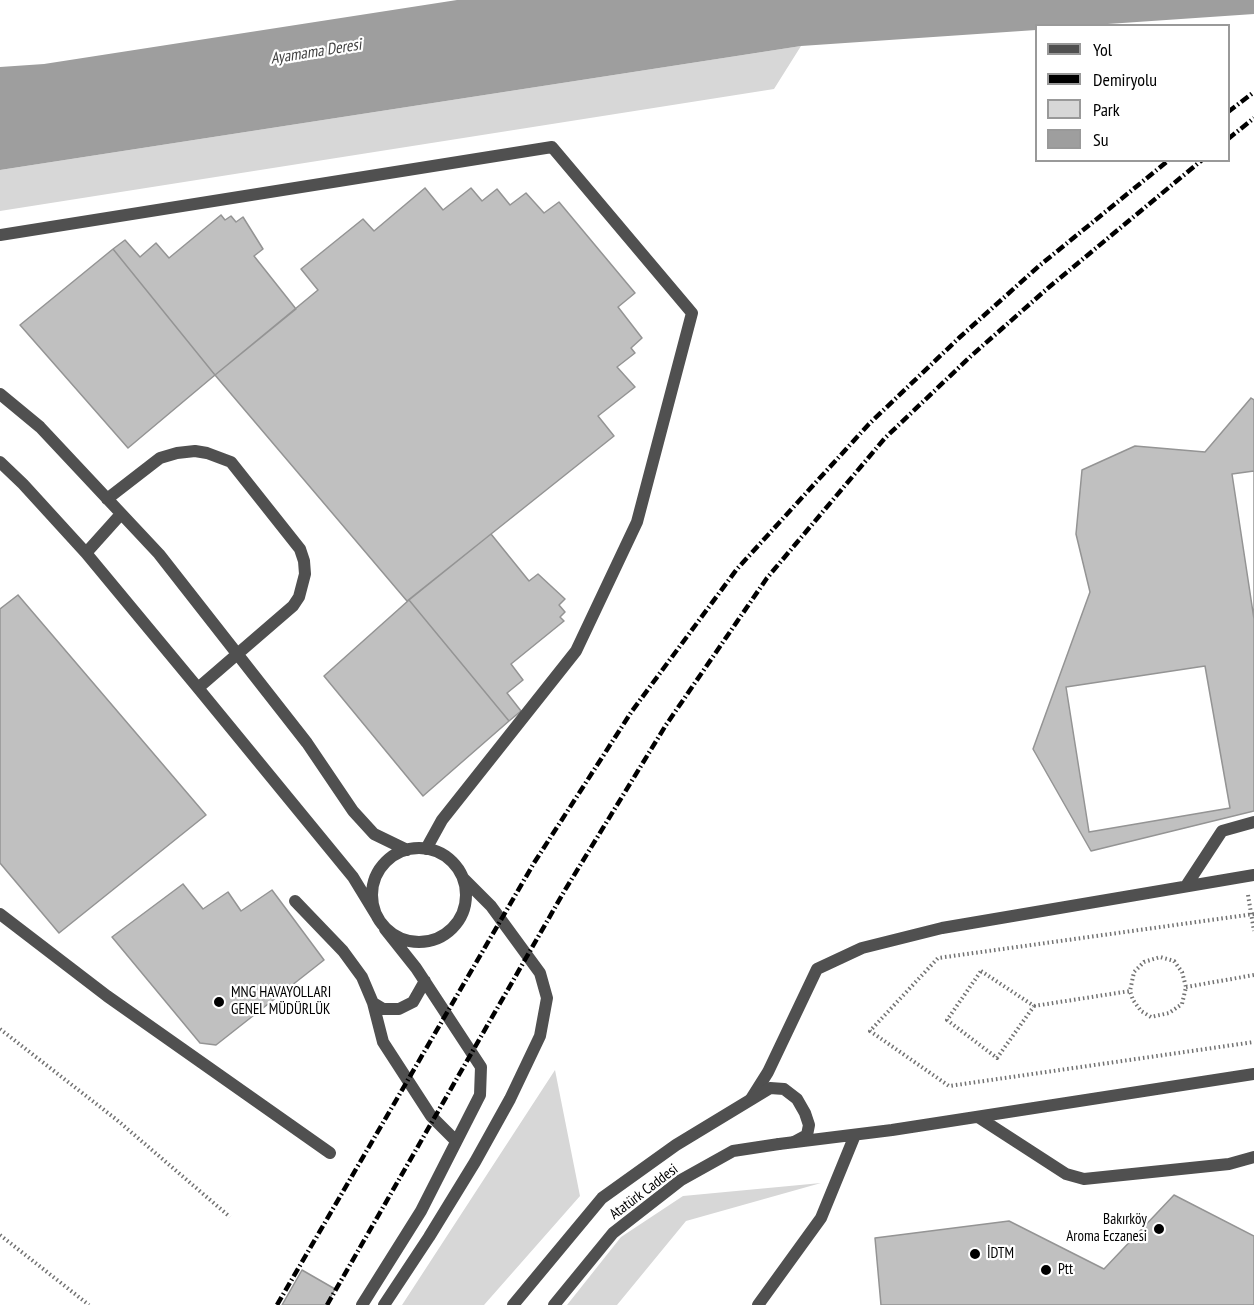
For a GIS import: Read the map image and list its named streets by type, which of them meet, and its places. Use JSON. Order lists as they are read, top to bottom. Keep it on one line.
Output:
{"streets":{"street":["Atatürk Caddesi"]},"water":["Ayamama Deresi"],"places":["MNG HAVAYOLLARI GENEL MÜDÜRLÜK","Bakırköy Aroma Eczanesi","İDTM","Ptt"],"legend":["Yol","Demiryolu","Park","Su"]}
